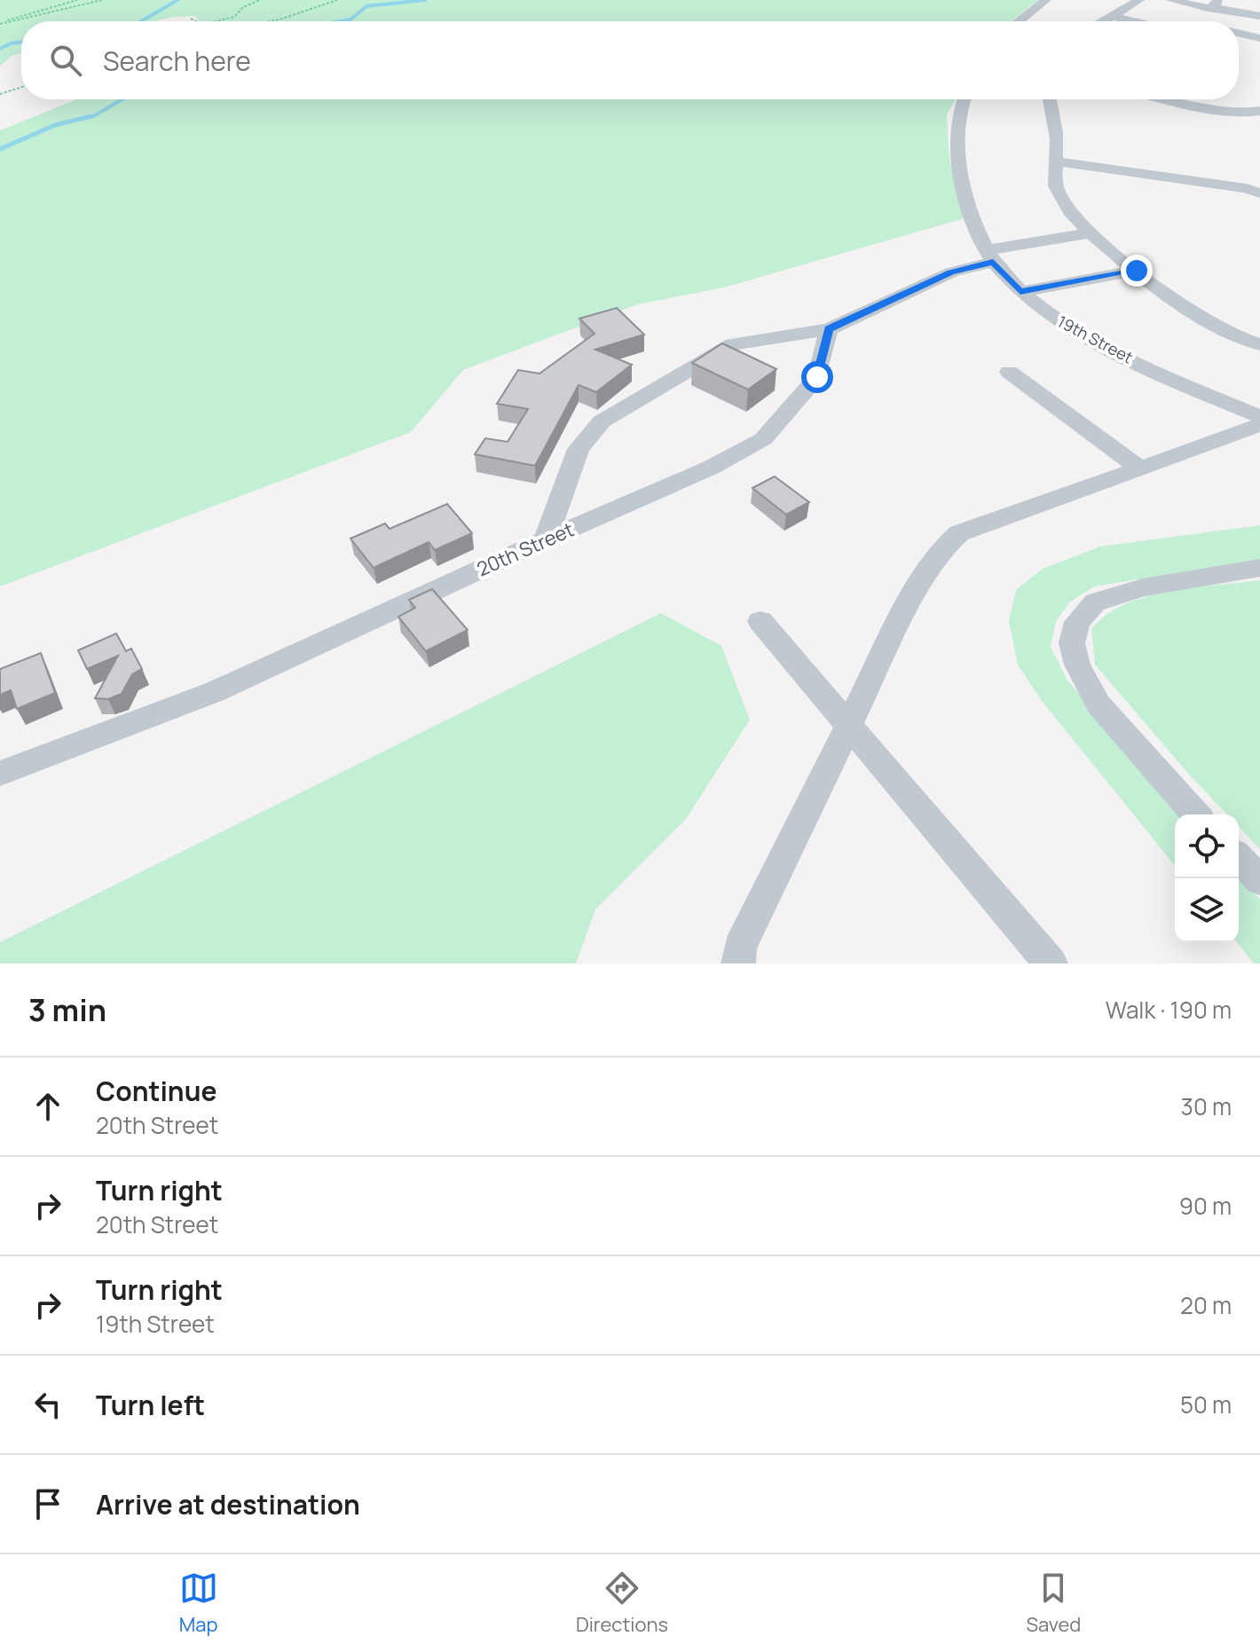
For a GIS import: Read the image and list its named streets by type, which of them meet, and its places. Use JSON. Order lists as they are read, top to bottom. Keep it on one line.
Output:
{"streets":{"street":["19th Street","20th Street"]},"page":{"search":"Search here","heading":["3 min","Walk · 190 m"],"list":[["Continue","20th Street","30 m"],["Turn right","20th Street","90 m"],["Turn right","19th Street","20 m"],["Turn left","50 m"],"Arrive at destination"],"nav":["Map","Directions","Saved"]}}
